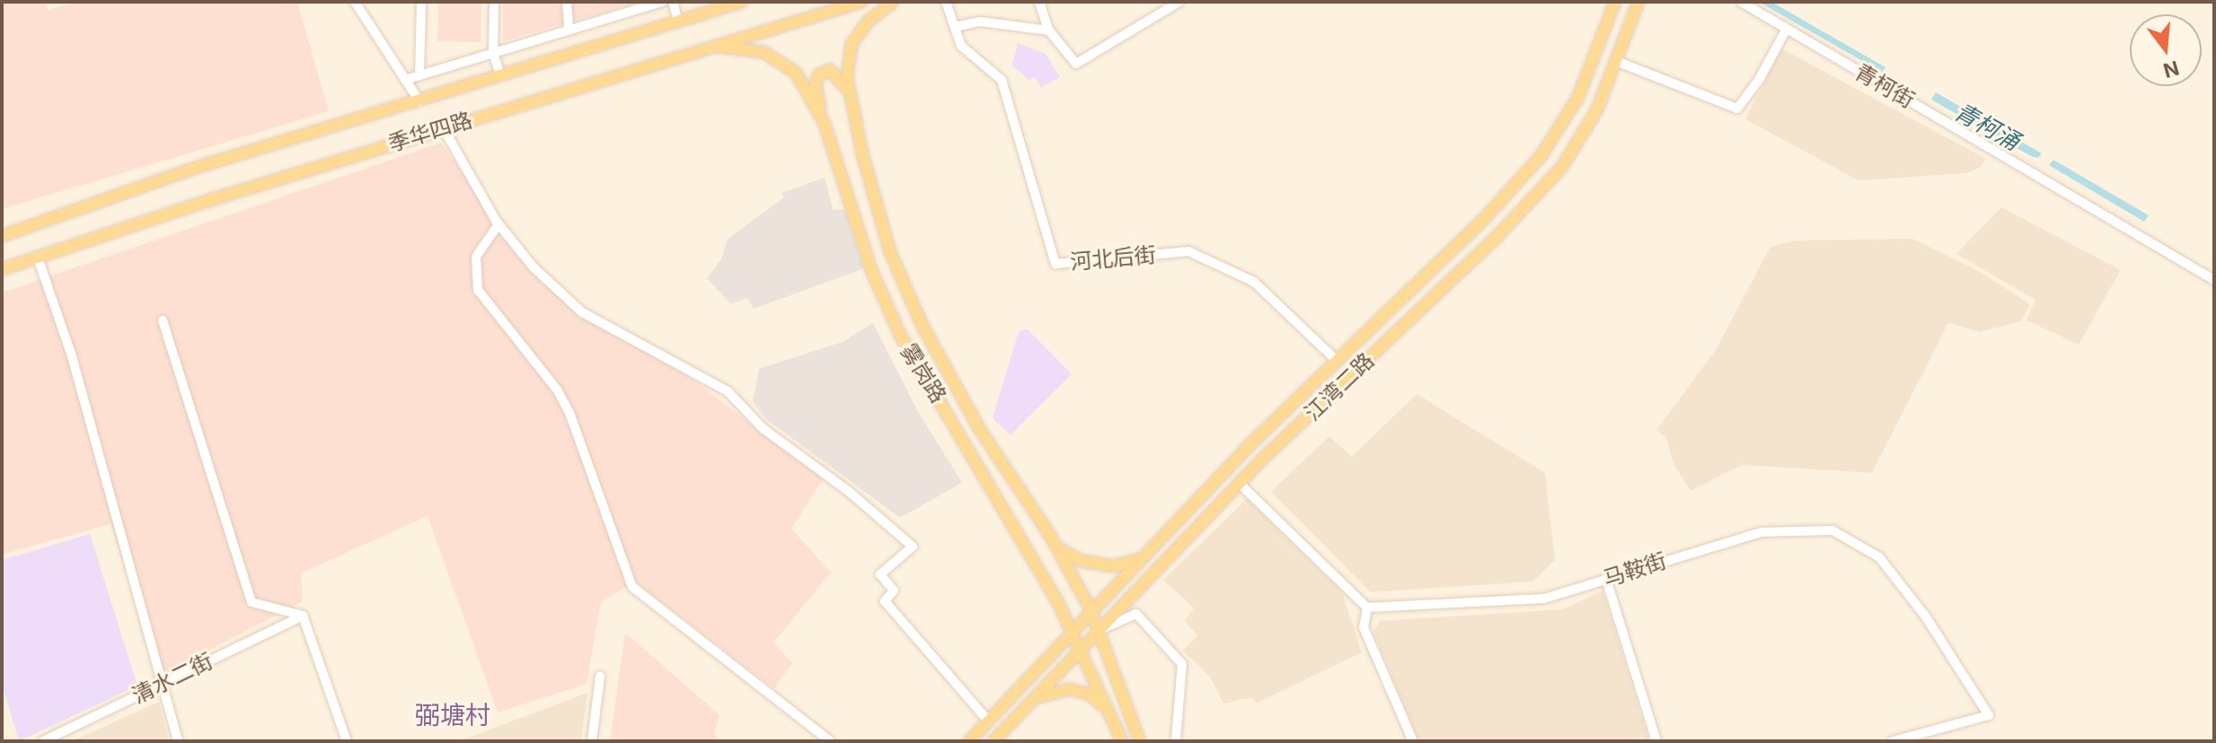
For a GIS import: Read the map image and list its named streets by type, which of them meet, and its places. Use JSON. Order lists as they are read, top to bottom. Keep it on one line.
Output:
{"streets":{"main road":["季华四路","雾岗路","江湾二路"],"street":["青柯街","河北后街","马鞍街","清水二街"]},"crossings":[["季华四路","雾岗路"],["河北后街","江湾二路"],["雾岗路","江湾二路"]],"districts":["弼塘村"],"water":["青柯涌"],"north":"bottom"}
